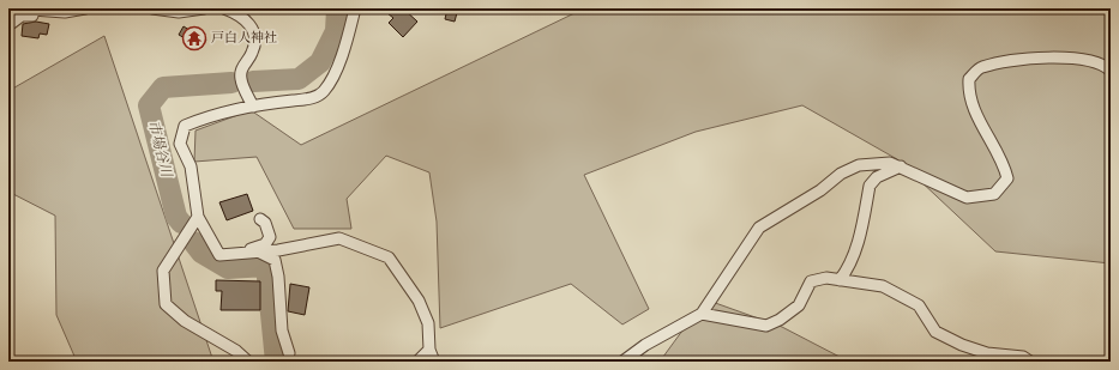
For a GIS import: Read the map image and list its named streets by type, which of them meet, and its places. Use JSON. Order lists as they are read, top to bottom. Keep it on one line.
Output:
{"water":["市場谷川"],"places":{"temple":["戸白人神社"]}}
